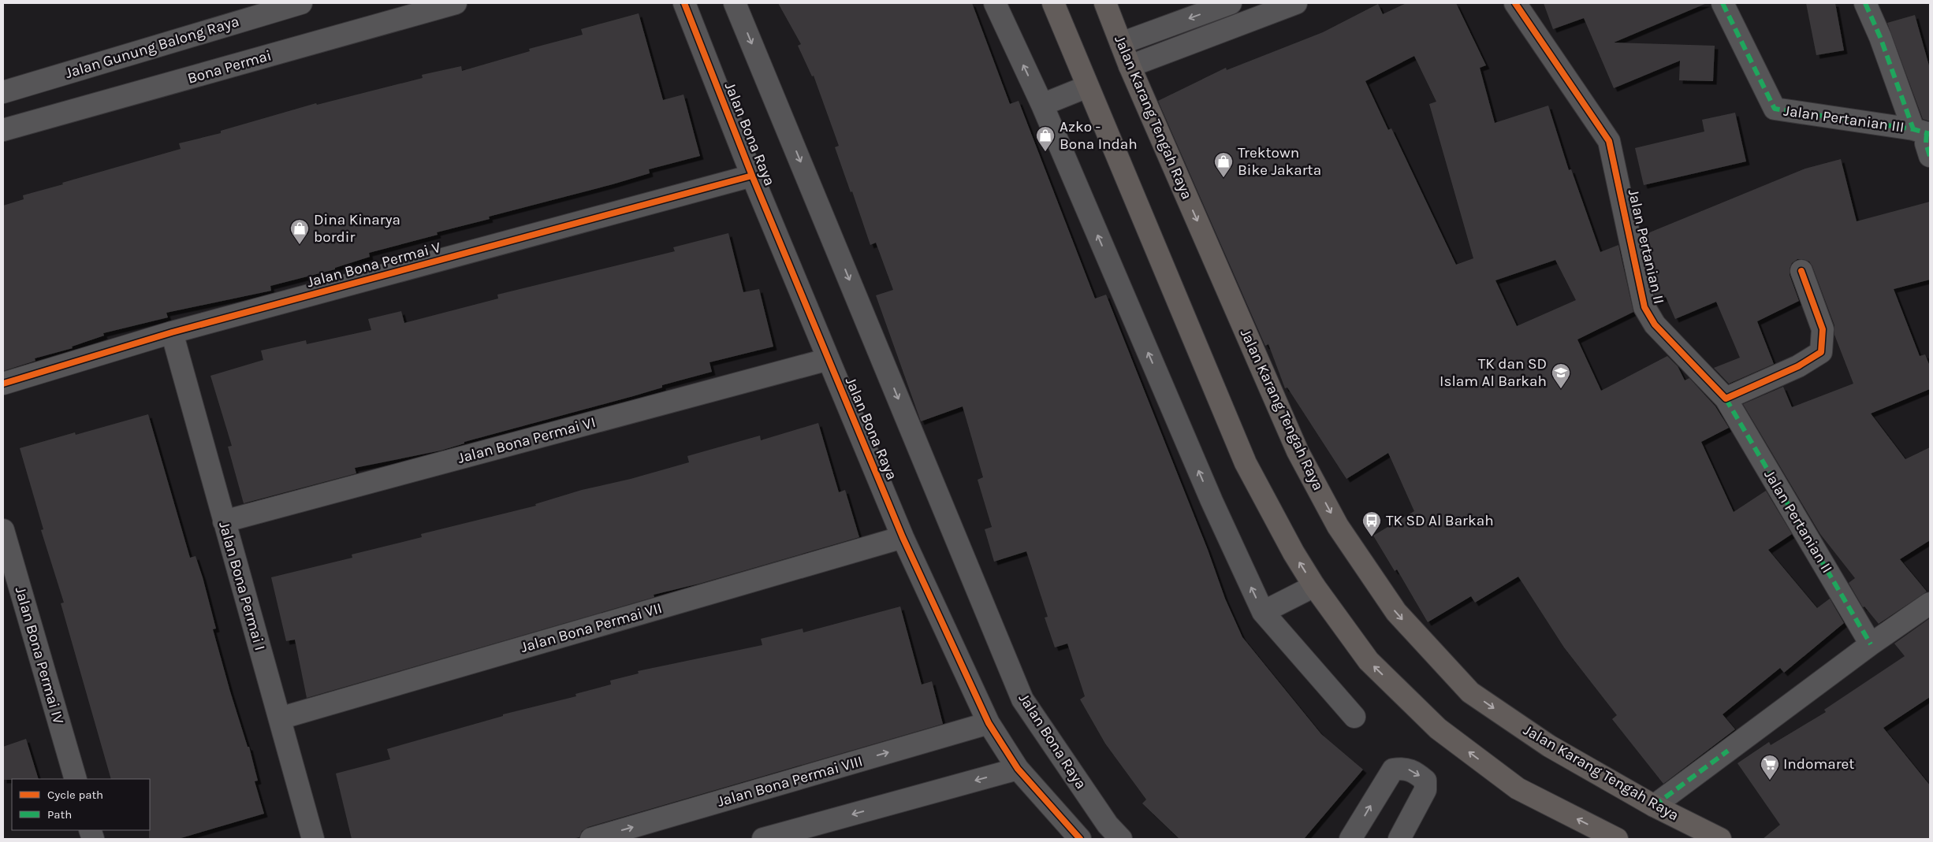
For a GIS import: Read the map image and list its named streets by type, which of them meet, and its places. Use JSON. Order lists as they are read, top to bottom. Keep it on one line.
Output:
{"streets":{"main road":["Jalan Karang Tengah Raya"],"street":["Jalan Gunung Balong Raya","Bona Permai","Jalan Pertanian III","Jalan Bona Raya","Jalan Pertanian II","Jalan Bona Permai V","Jalan Bona Permai VI","Jalan Bona Permai I","Jalan Bona Permai VII","Jalan Bona Permai IV","Jalan Bona Permai VIII"]},"crossings":[["Jalan Bona Raya","Jalan Bona Permai V"],["Jalan Bona Raya","Jalan Bona Permai VI"],["Jalan Bona Raya","Jalan Bona Permai VII"],["Jalan Bona Raya","Jalan Bona Permai VIII"],["Jalan Bona Permai V","Jalan Bona Permai I"],["Jalan Bona Permai VI","Jalan Bona Permai I"],["Jalan Bona Permai I","Jalan Bona Permai VII"]],"places":{"shop":["Azko - Bona Indah","Trektown Bike Jakarta","Dina Kinarya bordir"],"school or university":["TK dan SD Islam Al Barkah"],"bus stop":["TK SD Al Barkah"],"supermarket":["Indomaret"]},"legend":["Cycle path","Path"]}
